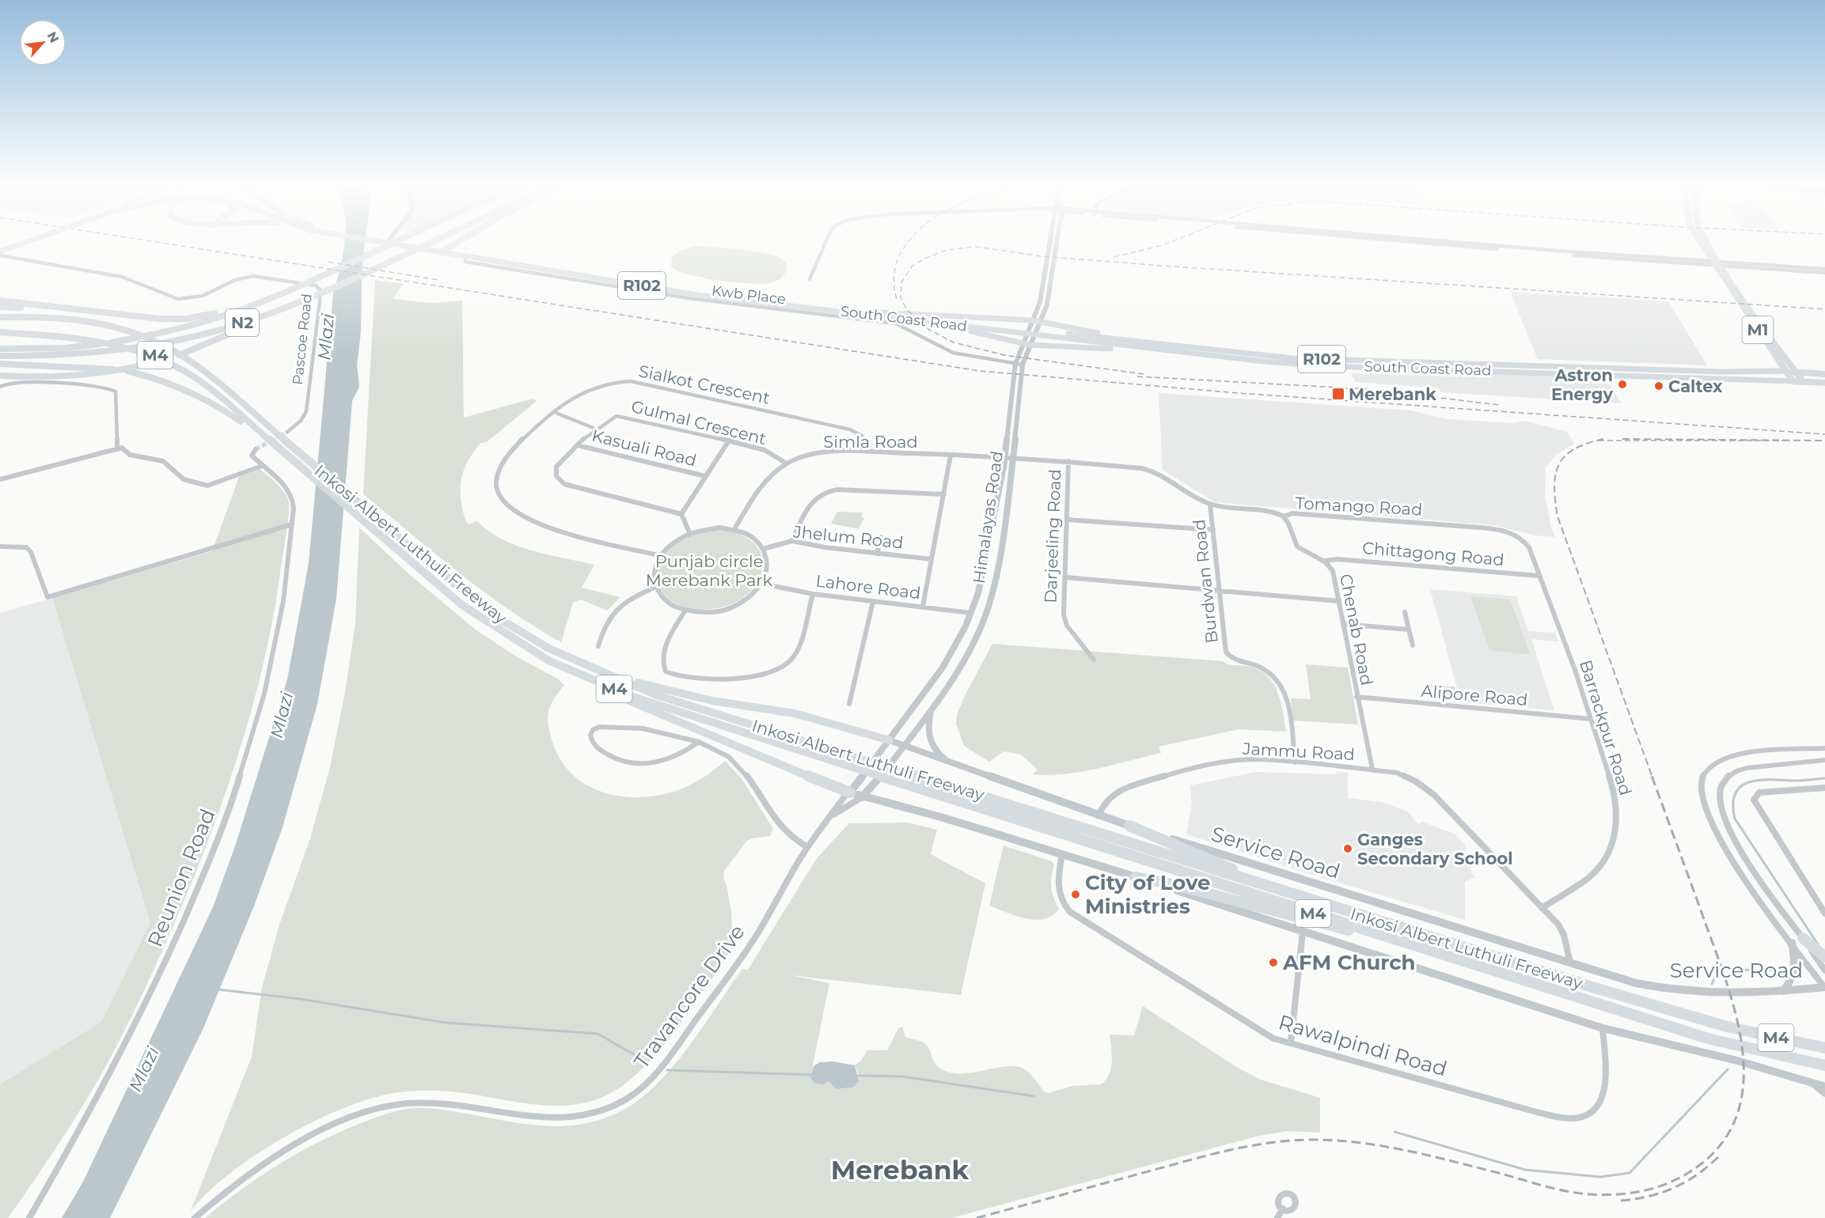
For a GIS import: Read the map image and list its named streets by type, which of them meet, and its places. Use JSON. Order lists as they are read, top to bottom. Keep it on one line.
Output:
{"streets":{"highway":["R102","South Coast Road","N2","M1","M4","Inkosi Albert Luthuli Freeway"],"street":["Kwb Place","Pascoe Road","Sialkot Crescent","Gulmal Crescent","Simla Road","Kasuali Road","Tomango Road","Himalayas Road","Darjeeling Road","Jhelum Road","Chittagong Road","Burdwan Road","Lahore Road","Chenab Road","Alipore Road","Barrackpur Road","Jammu Road","Service Road","Reunion Road","Travancore Drive","Rawalpindi Road"]},"crossings":[["Kwb Place","South Coast Road"],["Kwb Place","Himalayas Road"],["South Coast Road","M1"],["South Coast Road","Pascoe Road"],["Sialkot Crescent","Simla Road"],["Sialkot Crescent","Jhelum Road"],["Sialkot Crescent","Lahore Road"],["Gulmal Crescent","Simla Road"],["Gulmal Crescent","Kasuali Road"],["Simla Road","Tomango Road"],["Simla Road","Himalayas Road"],["Simla Road","Jhelum Road"],["Simla Road","Lahore Road"],["Tomango Road","Himalayas Road"],["Tomango Road","Darjeeling Road"],["Tomango Road","Burdwan Road"],["Tomango Road","Chenab Road"],["Tomango Road","Barrackpur Road"],["Himalayas Road","Lahore Road"],["Himalayas Road","Service Road"],["Himalayas Road","Travancore Drive"],["Jhelum Road","Lahore Road"],["Chittagong Road","Chenab Road"],["Chittagong Road","Barrackpur Road"],["Burdwan Road","Jammu Road"],["Chenab Road","Alipore Road"],["Chenab Road","Jammu Road"],["Alipore Road","Barrackpur Road"],["Barrackpur Road","Jammu Road"],["Jammu Road","Service Road"]],"districts":["Merebank"],"water":["Mlazi"],"parks":["Punjab circle Merebank Park"],"places":{"other":["Astron Energy","Caltex","Ganges Secondary School","City of Love Ministries","AFM Church"],"transit":["Merebank"]},"north":"top right"}
